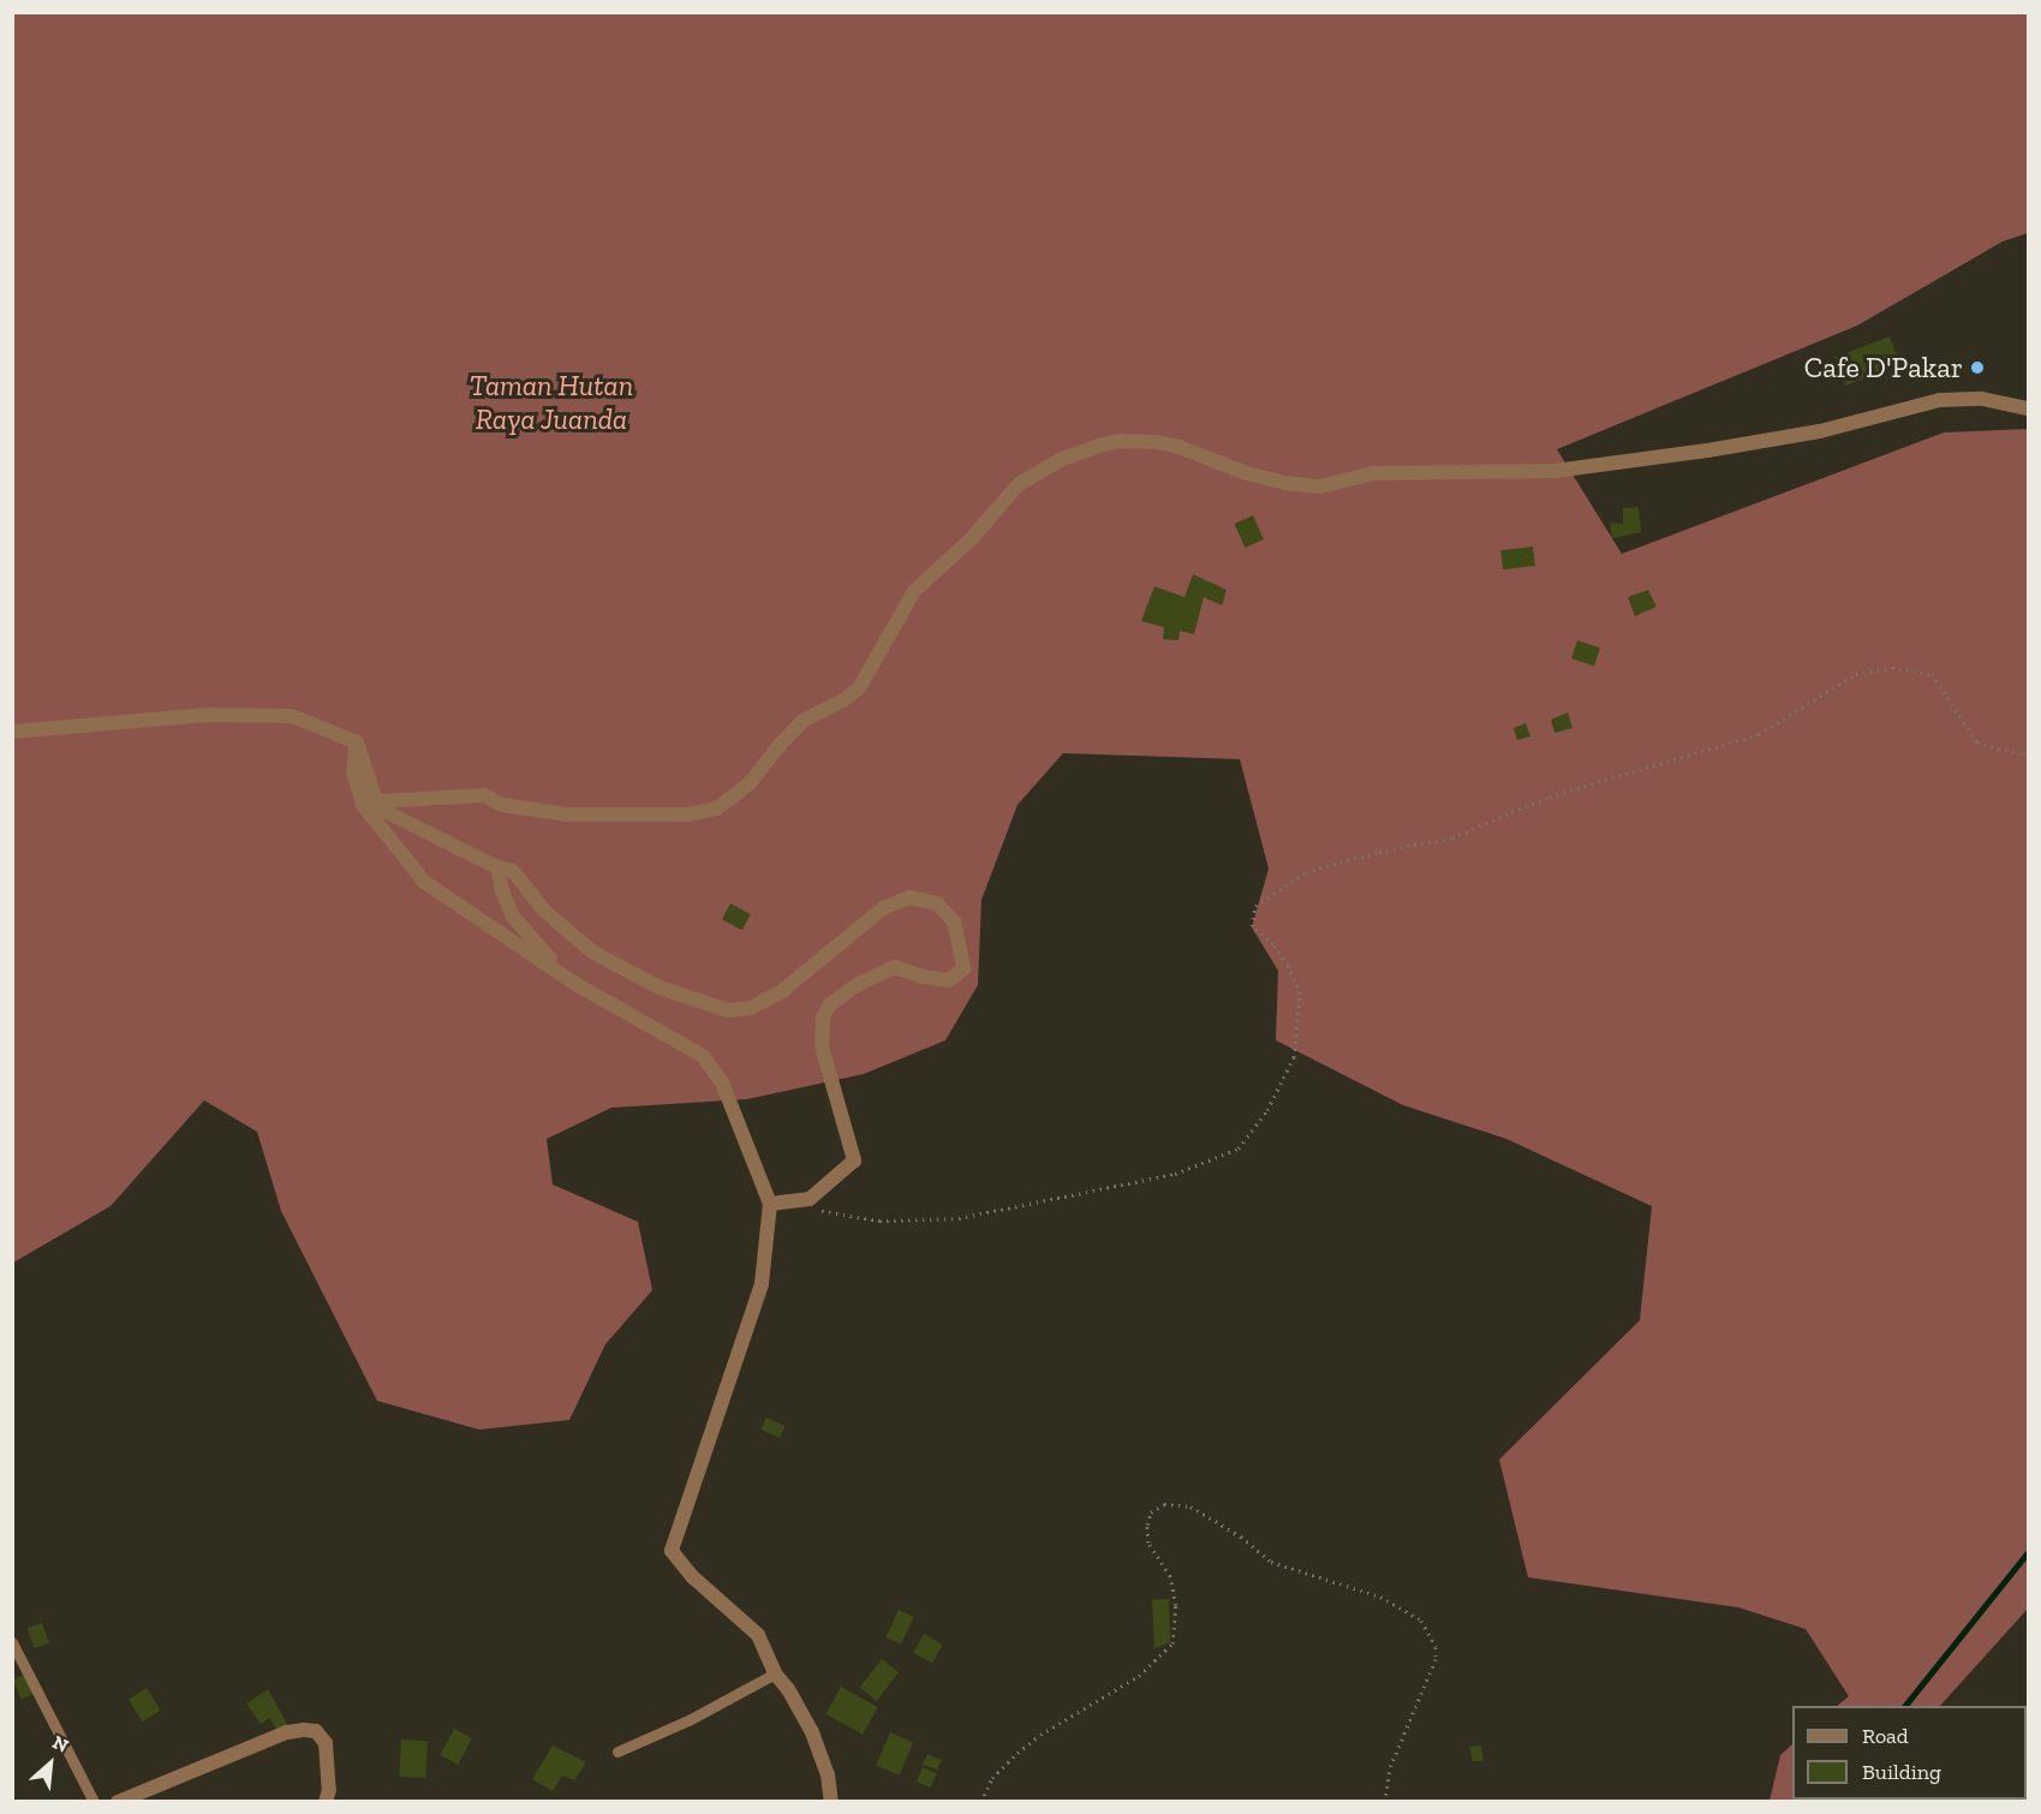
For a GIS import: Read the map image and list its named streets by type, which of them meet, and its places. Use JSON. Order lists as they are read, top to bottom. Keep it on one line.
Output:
{"parks":["Taman Hutan Raya Juanda"],"places":["Cafe D'Pakar"],"legend":["Road","Building"],"north":"top right"}
